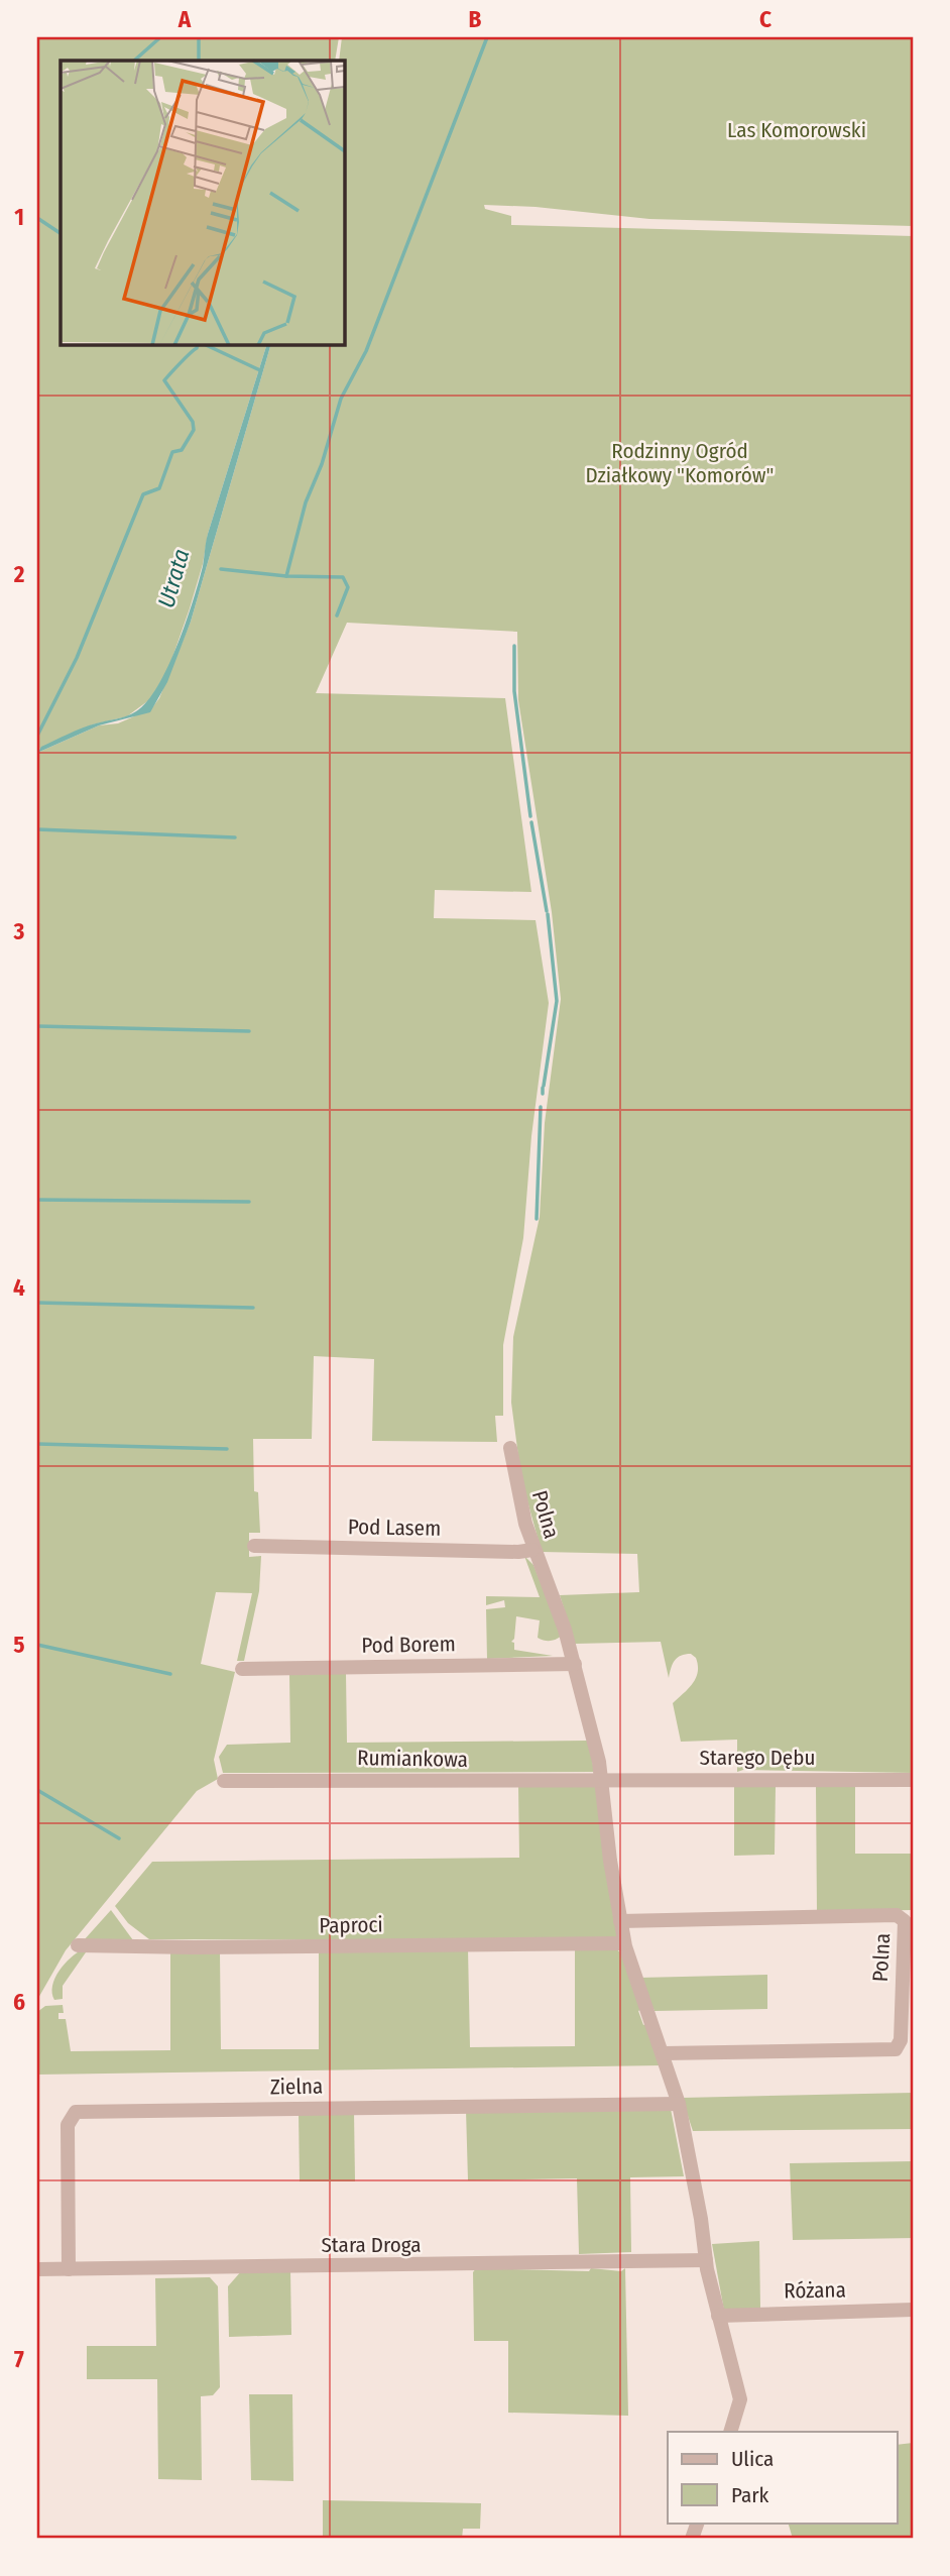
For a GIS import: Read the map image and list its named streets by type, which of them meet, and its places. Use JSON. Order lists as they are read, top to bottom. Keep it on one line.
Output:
{"streets":{"street":["Polna","Pod Lasem","Pod Borem","Starego Dębu","Rumiankowa","Paproci","Zielna","Stara Droga","Różana"]},"crossings":[["Polna","Pod Lasem"],["Polna","Pod Borem"],["Polna","Starego Dębu"],["Polna","Rumiankowa"],["Polna","Paproci"],["Polna","Zielna"],["Polna","Stara Droga"],["Polna","Różana"],["Starego Dębu","Rumiankowa"],["Zielna","Stara Droga"]],"water":["Utrata"],"parks":["Las Komorowski","Rodzinny Ogród Działkowy \"Komorów\""],"legend":["Ulica","Park"],"grid":{"columns":["A","B","C"],"rows":["1","2","3","4","5","6","7"]}}
